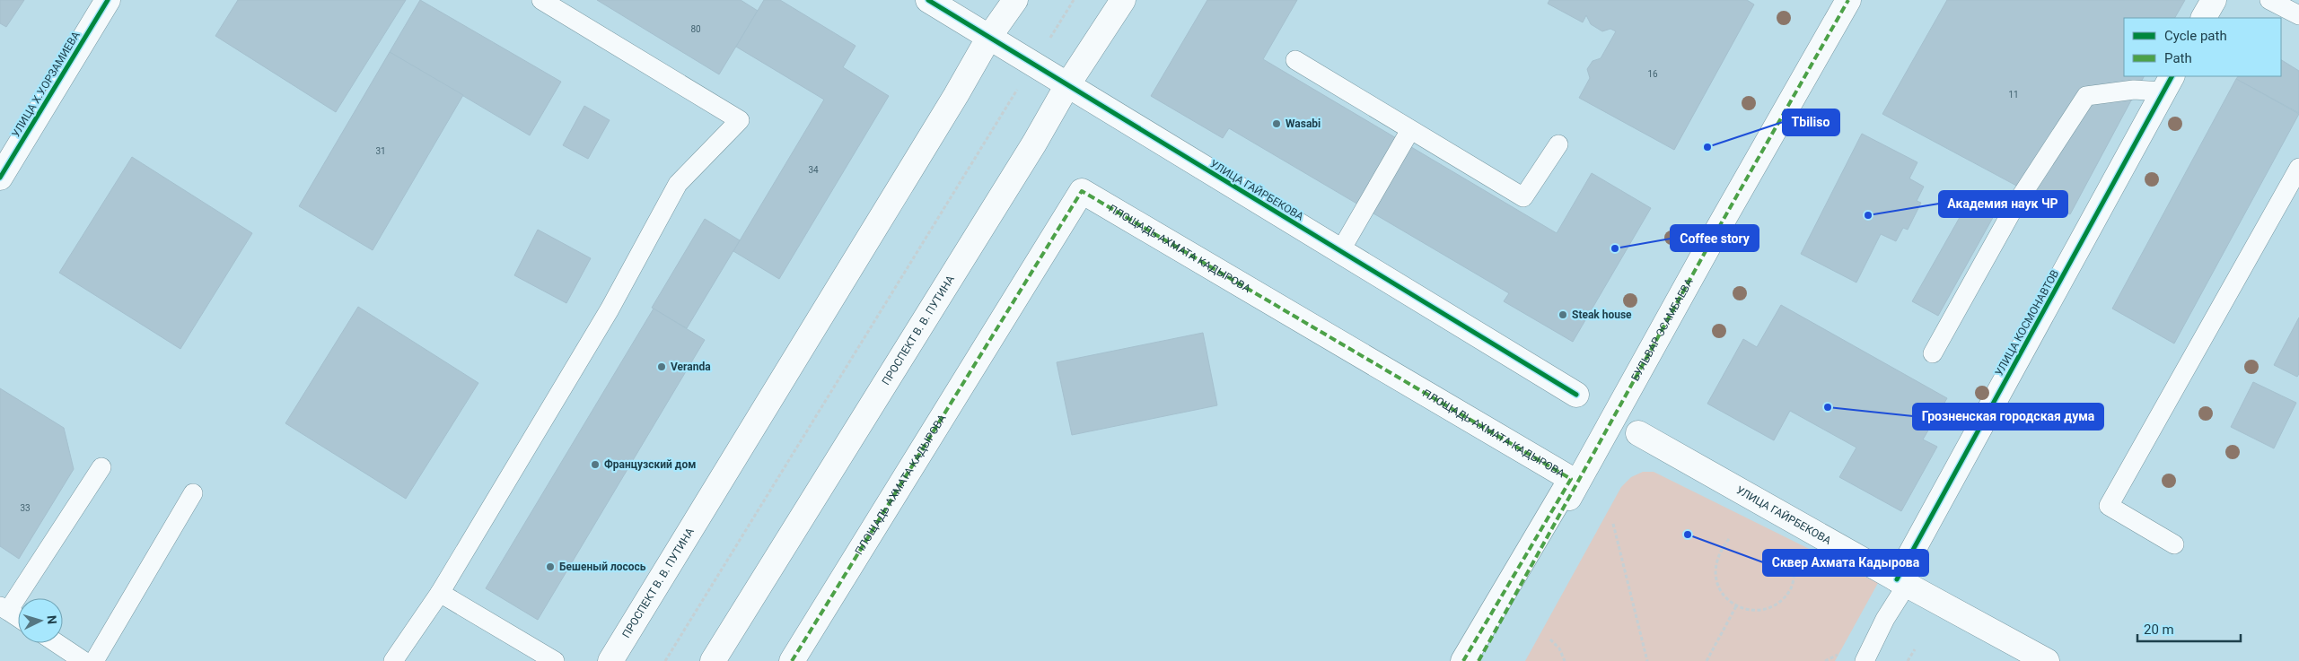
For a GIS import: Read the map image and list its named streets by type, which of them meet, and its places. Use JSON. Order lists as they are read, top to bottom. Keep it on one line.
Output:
{"streets":{"street":["УЛИЦА Х.У.ОРЗАМИЕВА","УЛИЦА ГАЙРБЕКОВА","ПЛОЩАДЬ АХМАТА КАДЫРОВА","УЛИЦА КОСМОНАВТОВ","БУЛЬВАР ЭСАМБАЕВА","ПРОСПЕКТ В. В. ПУТИНА"]},"crossings":[["УЛИЦА ГАЙРБЕКОВА","УЛИЦА КОСМОНАВТОВ"],["УЛИЦА ГАЙРБЕКОВА","ПРОСПЕКТ В. В. ПУТИНА"]],"places":["Wasabi","Tbiliso","Академия наук ЧР","Coffee story","Steak house","Veranda","Грозненская городская дума","Французский дом","Сквер Ахмата Кадырова","Бешеный лосось"],"house_numbers":["80","16","11","31","34","33"],"legend":["Cycle path","Path"],"scale_bar":"20 m","north":"right"}
